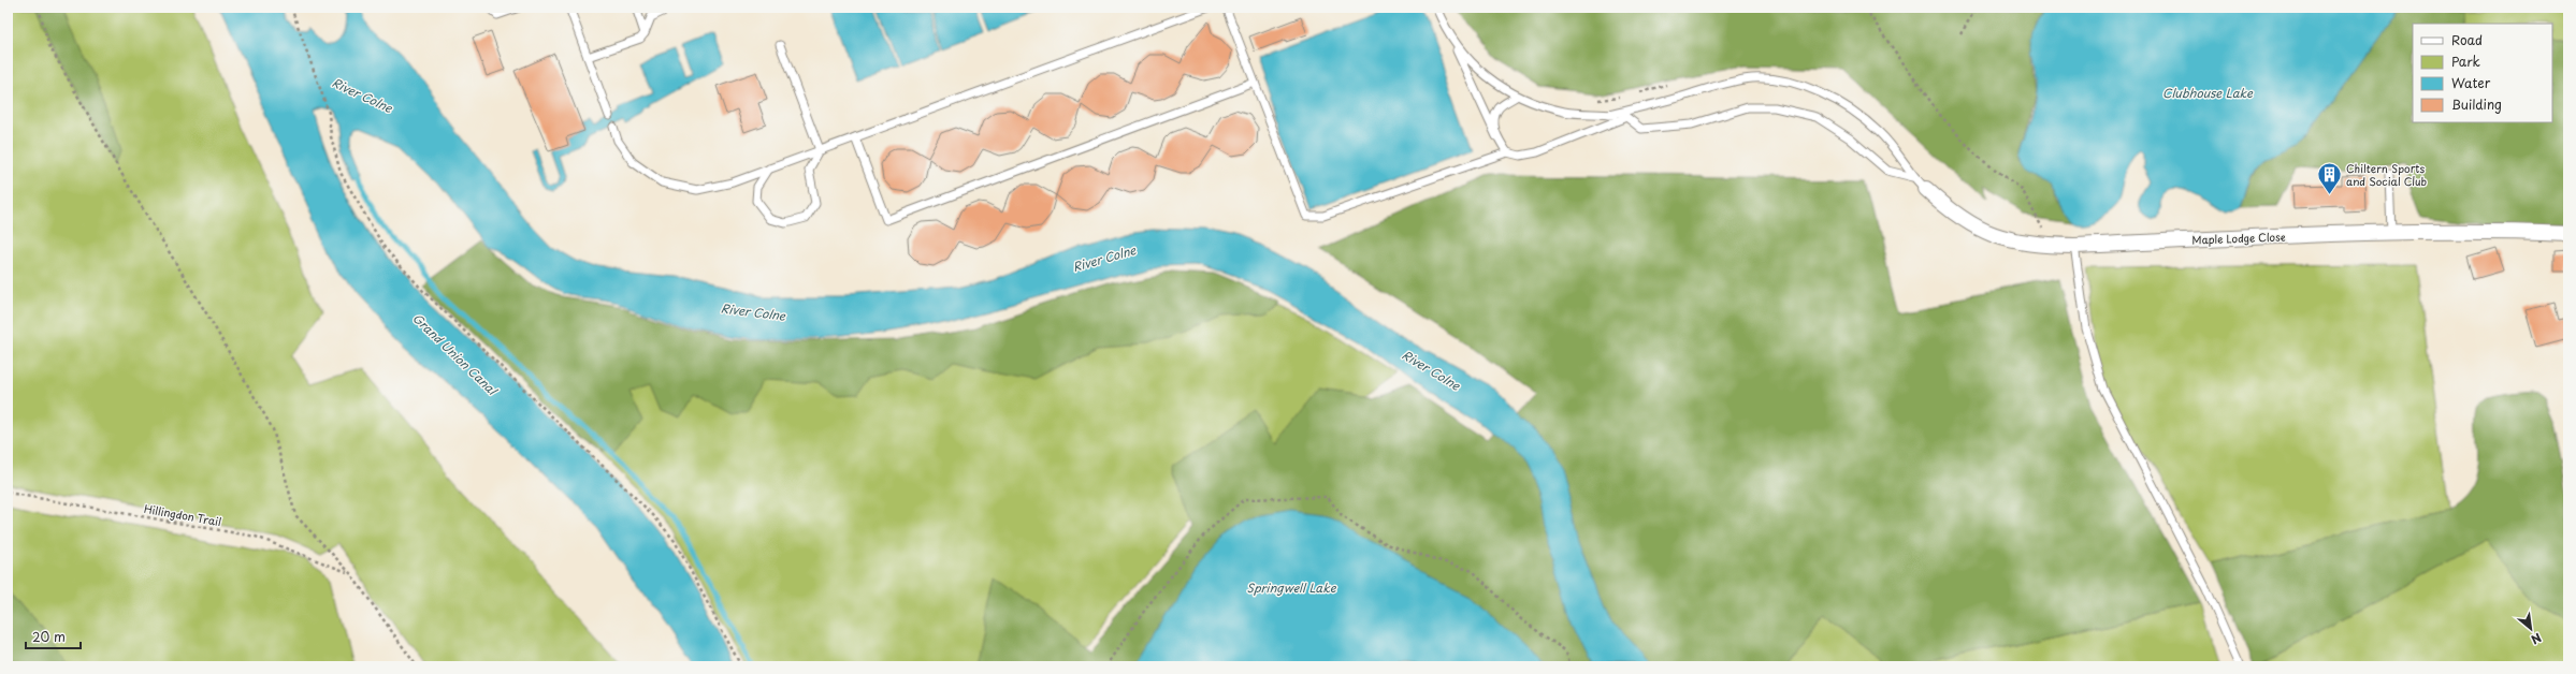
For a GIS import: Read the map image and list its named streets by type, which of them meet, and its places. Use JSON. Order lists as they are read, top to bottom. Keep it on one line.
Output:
{"streets":{"street":["Maple Lodge Close"],"path":["Hillingdon Trail"]},"water":["Clubhouse Lake","River Colne","Grand Union Canal","Springwell Lake"],"places":{"building":["Chiltern Sports and Social Club"]},"legend":["Road","Park","Water","Building"],"scale_bar":"20 m","north":"bottom right"}
